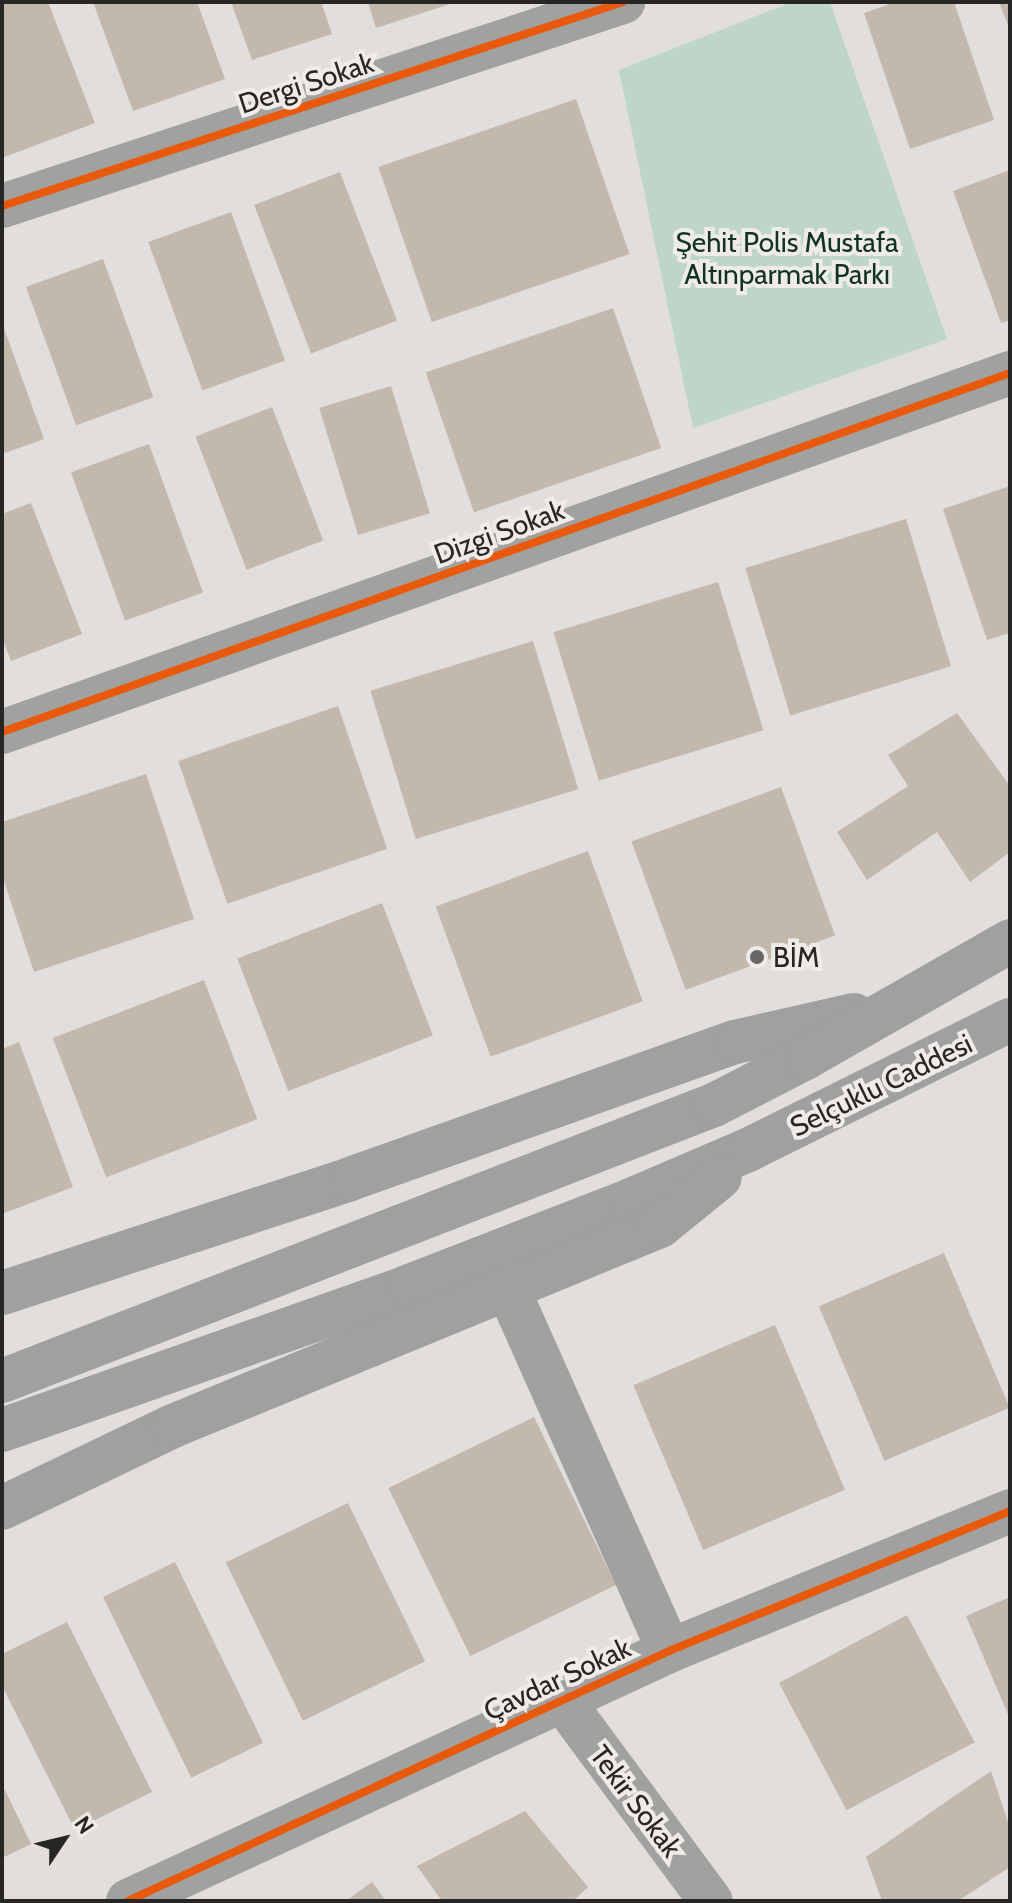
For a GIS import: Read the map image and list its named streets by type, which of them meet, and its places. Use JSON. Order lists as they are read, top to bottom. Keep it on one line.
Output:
{"streets":{"main road":["Selçuklu Caddesi"],"street":["Dergi Sokak","Dizgi Sokak","Çavdar Sokak","Tekir Sokak"]},"crossings":[["Çavdar Sokak","Tekir Sokak"]],"parks":["Şehit Polis Mustafa Altınparmak Parkı"],"places":["BİM"],"north":"top right"}
